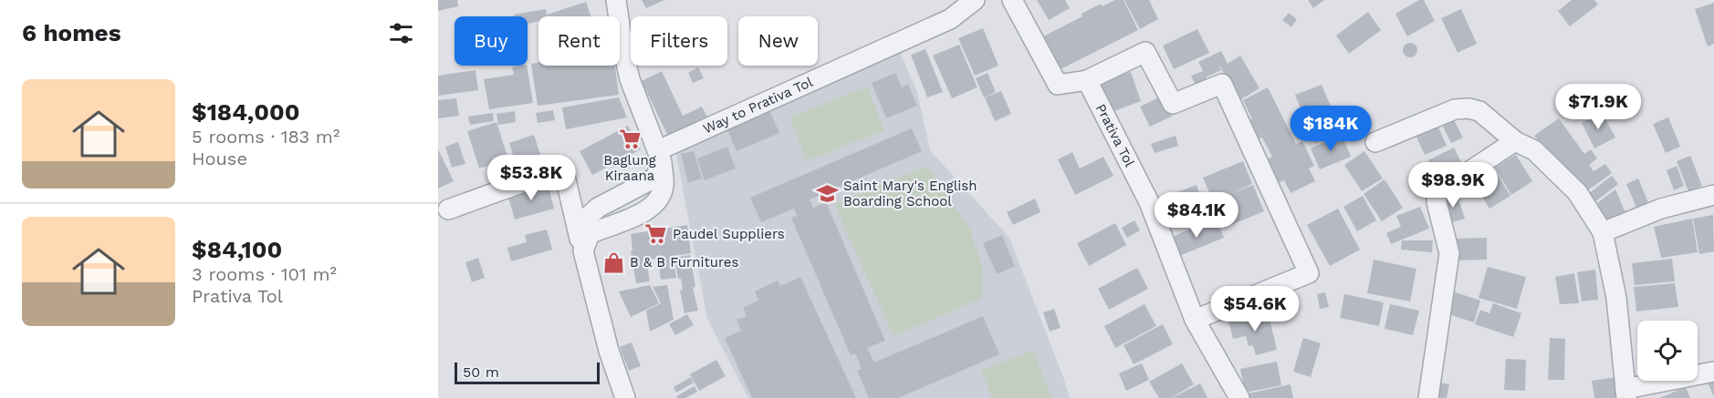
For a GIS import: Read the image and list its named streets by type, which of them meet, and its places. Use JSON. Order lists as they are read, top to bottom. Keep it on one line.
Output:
{"streets":{"street":["Way to Prativa Tol","Prativa Tol"]},"places":{"supermarket":["Baglung Kiraana","Paudel Suppliers"],"school or university":["Saint Mary's English Boarding School"],"shop":["B & B Furnitures"]},"scale_bar":"50 m","page":{"heading":"6 homes","chip":["Buy","Rent","Filters","New"],"list":[{"name":"$184,000","note":"5 rooms · 183 m² · House"},{"name":"$84,100","note":"3 rooms · 101 m² · Prativa Tol"}],"price":["$71.9K","$184K","$53.8K","$98.9K","$84.1K","$54.6K"],"scale":"50 m"}}
